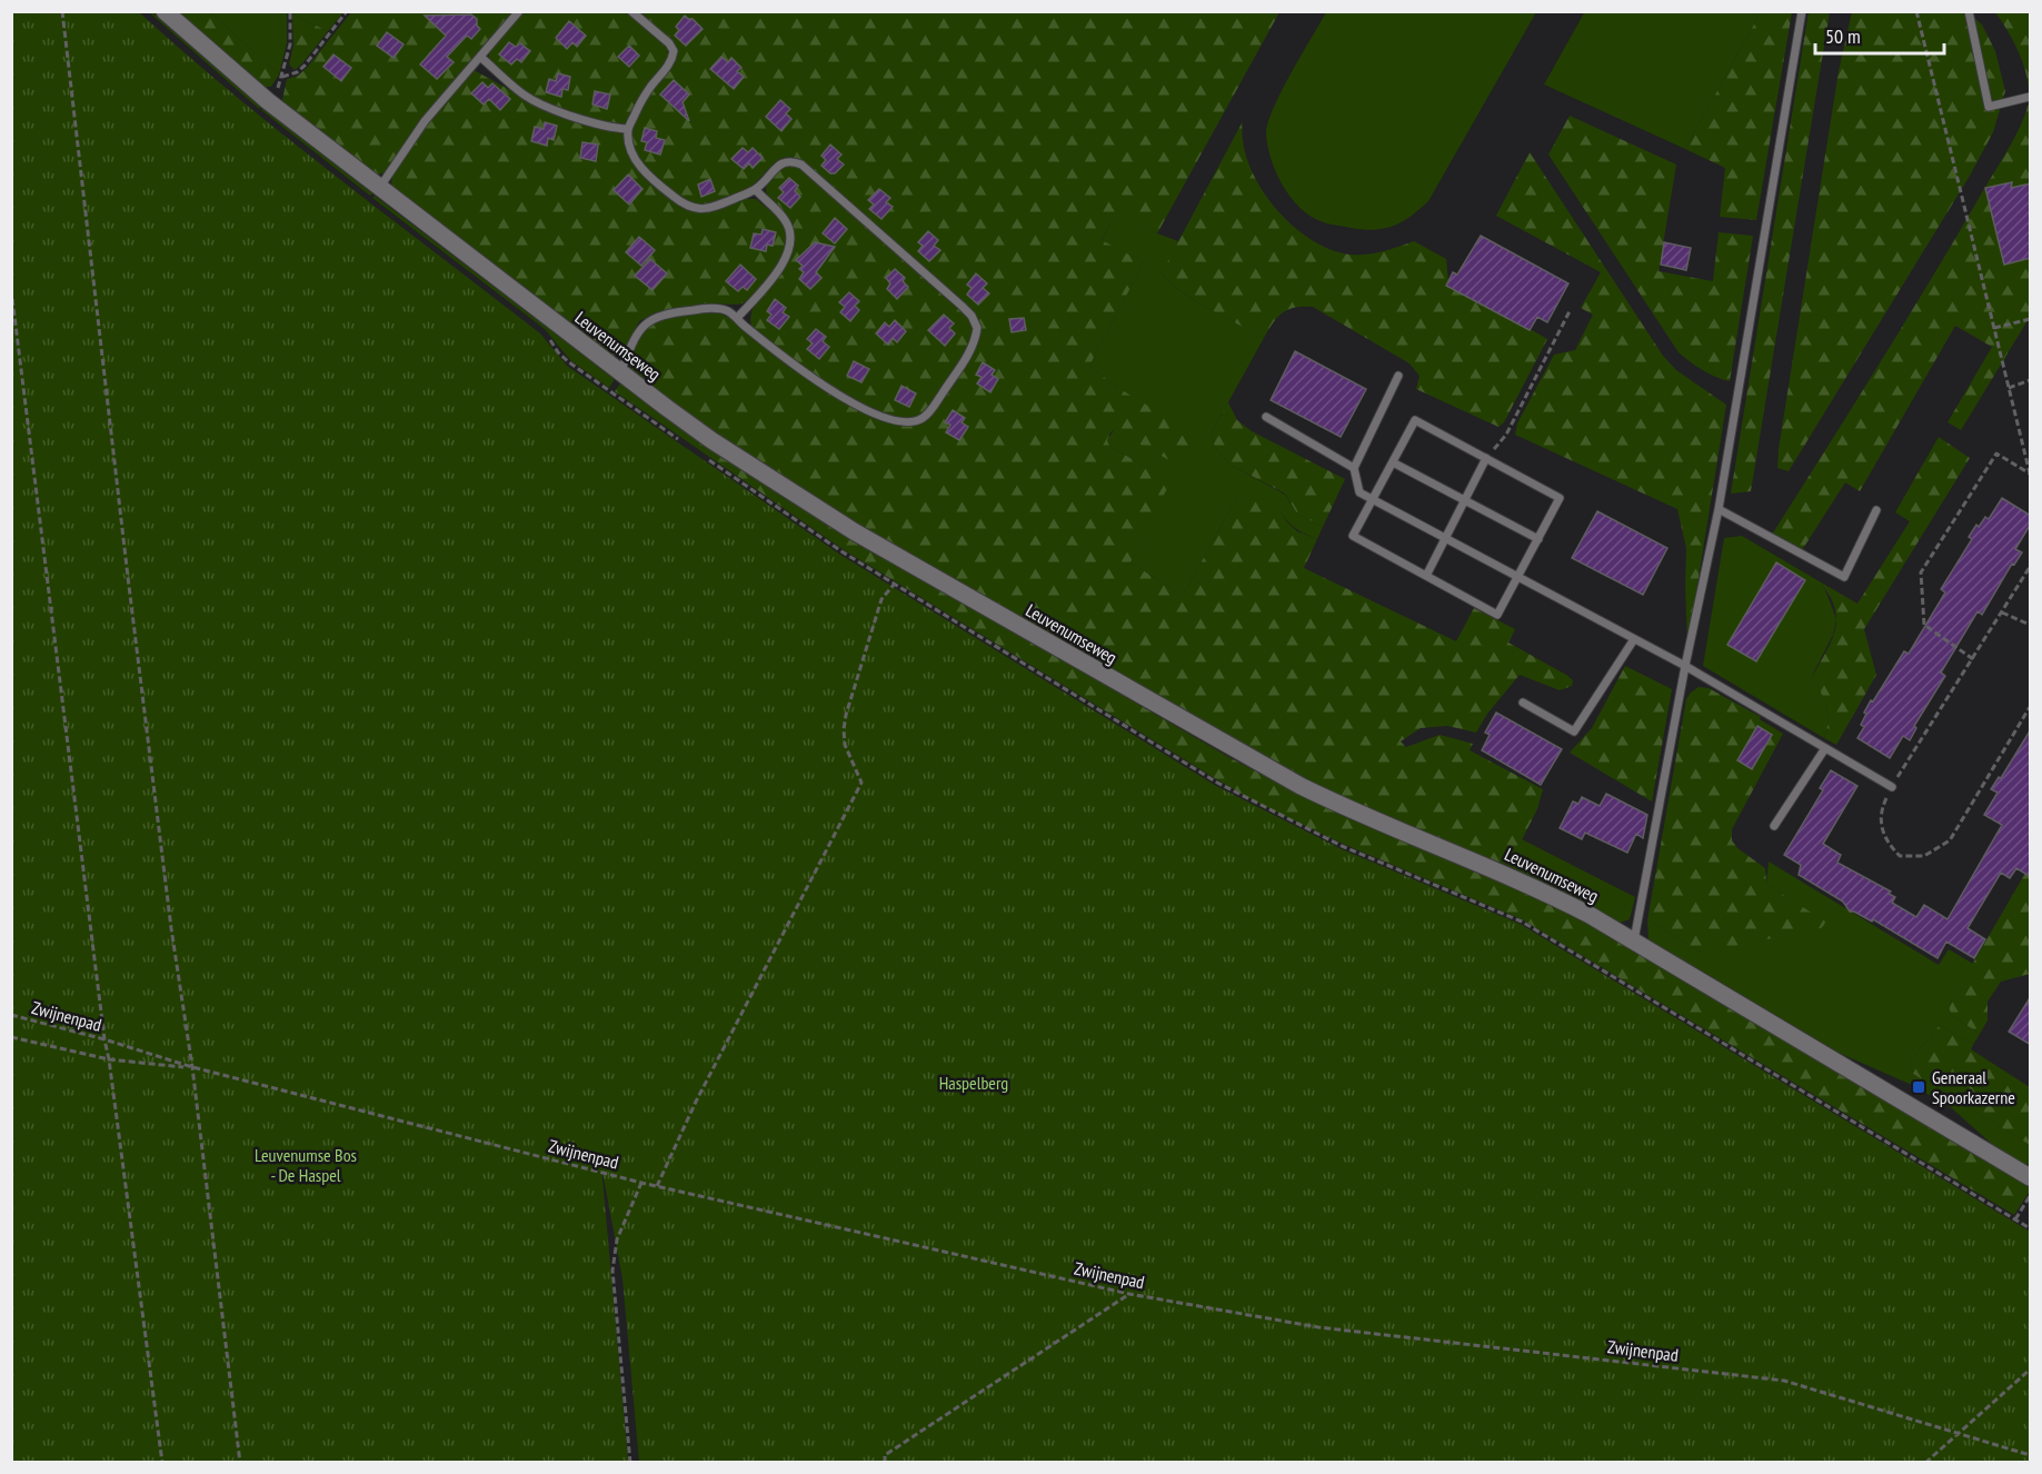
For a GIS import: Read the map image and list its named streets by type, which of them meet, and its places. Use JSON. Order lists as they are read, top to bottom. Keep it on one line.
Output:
{"streets":{"main road":["Leuvenumseweg"],"path":["Zwijnenpad"]},"parks":["Haspelberg","Leuvenumse Bos - De Haspel"],"places":{"transit":["Generaal Spoorkazerne"]},"scale_bar":"50 m"}
